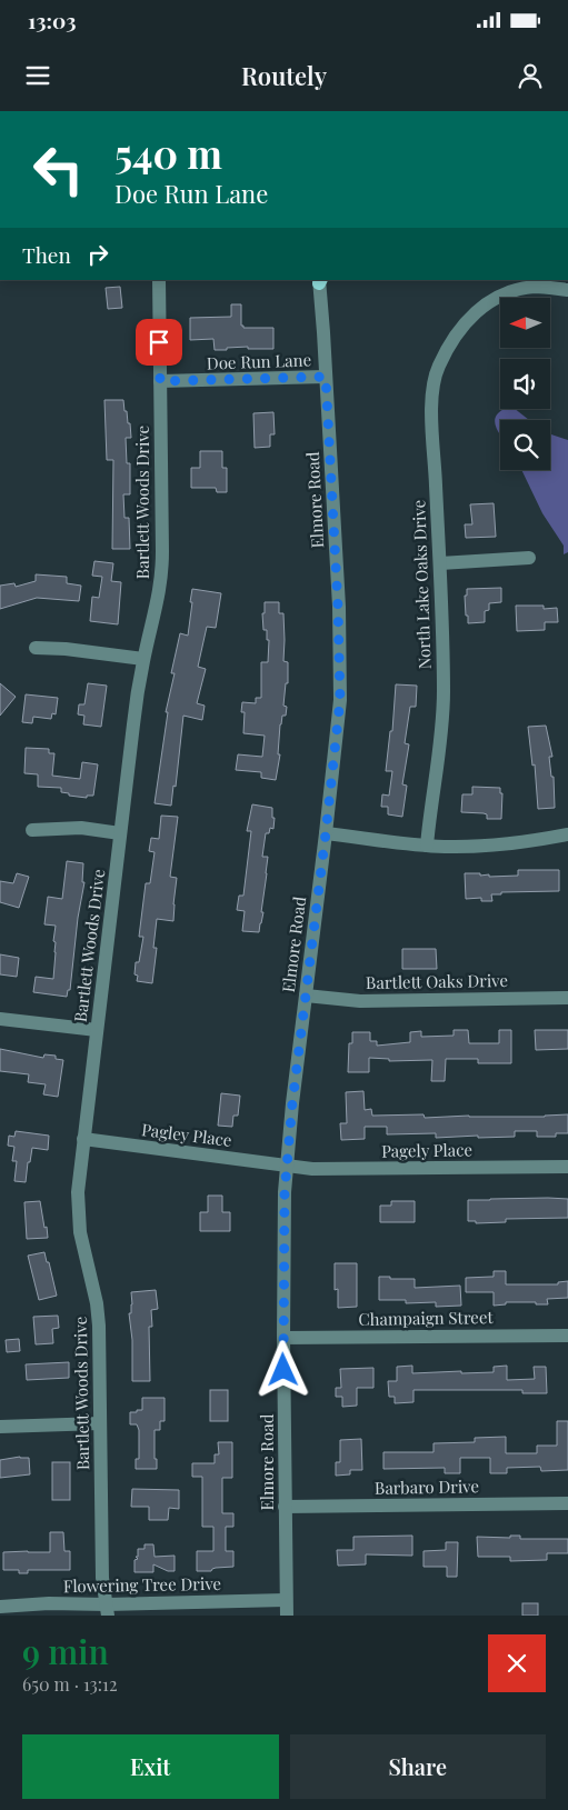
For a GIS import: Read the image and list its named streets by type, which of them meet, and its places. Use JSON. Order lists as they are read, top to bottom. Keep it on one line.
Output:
{"streets":{"street":["Doe Run Lane","Elmore Road","Bartlett Woods Drive","North Lake Oaks Drive","Bartlett Oaks Drive","Pagley Place","Pagely Place","Champaign Street","Barbaro Drive","Flowering Tree Drive"]},"crossings":[["Doe Run Lane","Elmore Road"],["Doe Run Lane","Bartlett Woods Drive"],["Elmore Road","Bartlett Oaks Drive"],["Elmore Road","Pagley Place"],["Elmore Road","Pagely Place"],["Elmore Road","Champaign Street"],["Elmore Road","Barbaro Drive"],["Elmore Road","Flowering Tree Drive"],["Bartlett Woods Drive","Pagley Place"],["Bartlett Woods Drive","Flowering Tree Drive"],["Pagley Place","Pagely Place"]],"north":"left","page":{"status":"13:03","header":"Routely","turn":["540 m","Doe Run Lane"],"then":"Then","heading":["9 min","650 m · 13:12"],"buttons":["Exit","Share"]}}
